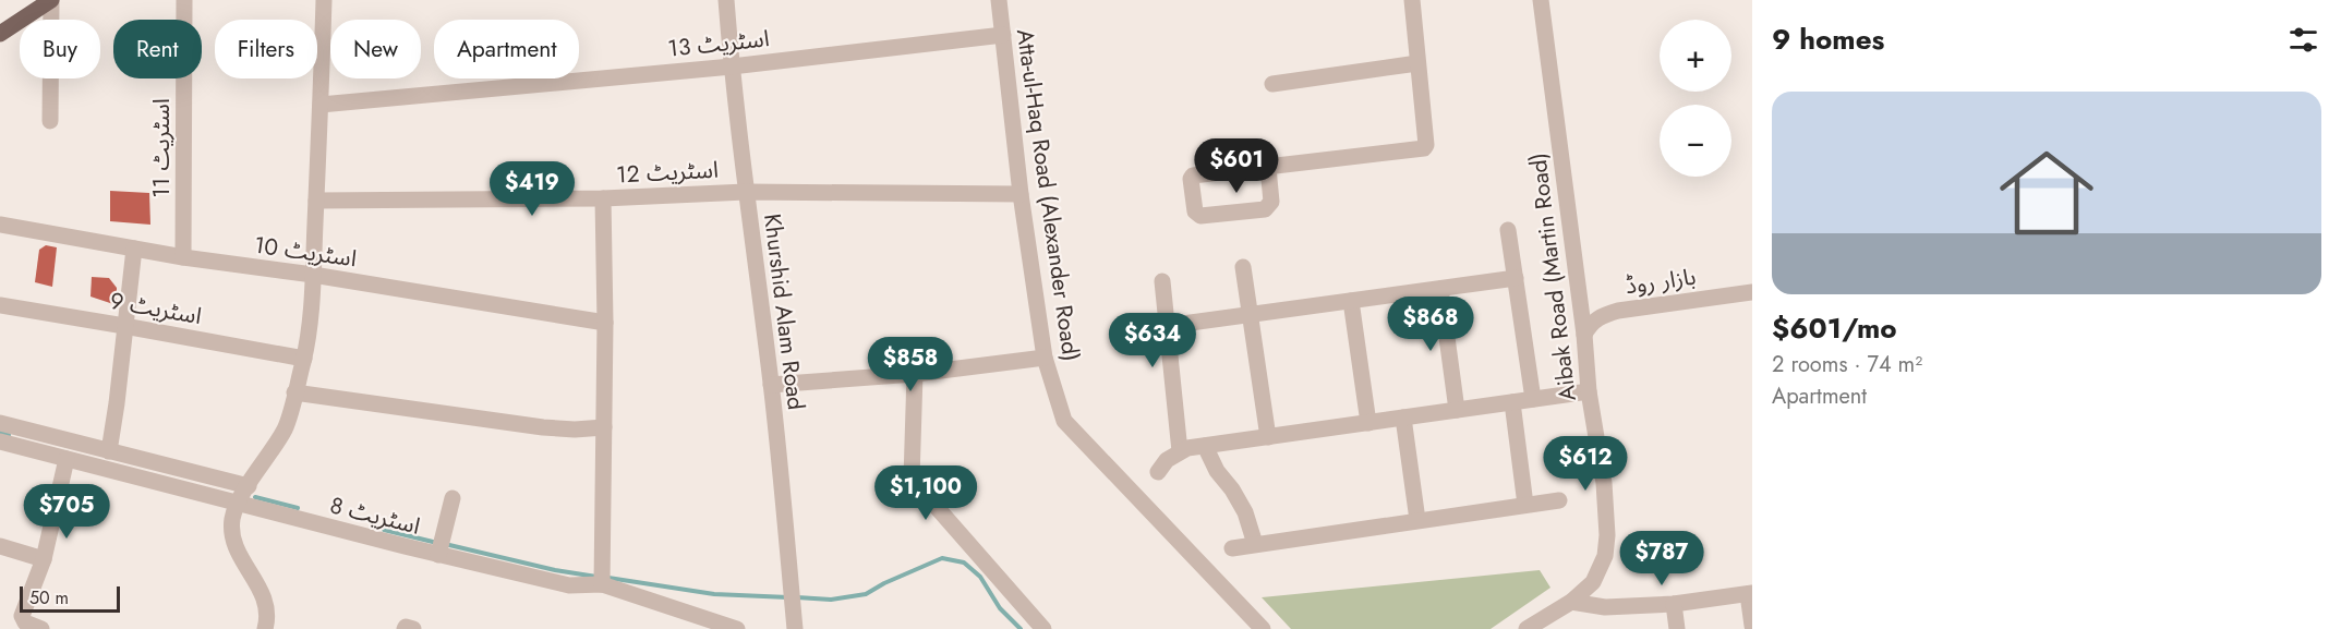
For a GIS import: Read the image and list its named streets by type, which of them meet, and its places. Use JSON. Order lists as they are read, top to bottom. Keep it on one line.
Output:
{"streets":{"street":["اسٹریٹ 13","اسٹریٹ 11","اسٹریٹ 12","Atta-ul-Haq Road (Alexander Road)","اسٹریٹ 10","Aibak Road (Martin Road)","بازار روڈ","اسٹریٹ 9","Khurshid Alam Road","اسٹریٹ 8"]},"crossings":[["اسٹریٹ 13","Atta-ul-Haq Road (Alexander Road)"],["اسٹریٹ 13","Khurshid Alam Road"],["اسٹریٹ 11","اسٹریٹ 10"],["اسٹریٹ 12","Atta-ul-Haq Road (Alexander Road)"],["اسٹریٹ 12","Khurshid Alam Road"],["Aibak Road (Martin Road)","بازار روڈ"]],"scale_bar":"50 m","page":{"heading":"9 homes","map_buttons":["+","−"],"chip":["Buy","Rent","Filters","New","Apartment"],"list":[{"name":"$601/mo","note":"2 rooms · 74 m² · Apartment"}],"price":["$601","$419","$868","$634","$858","$612","$1,100","$705","$787"],"scale":"50 m"}}
